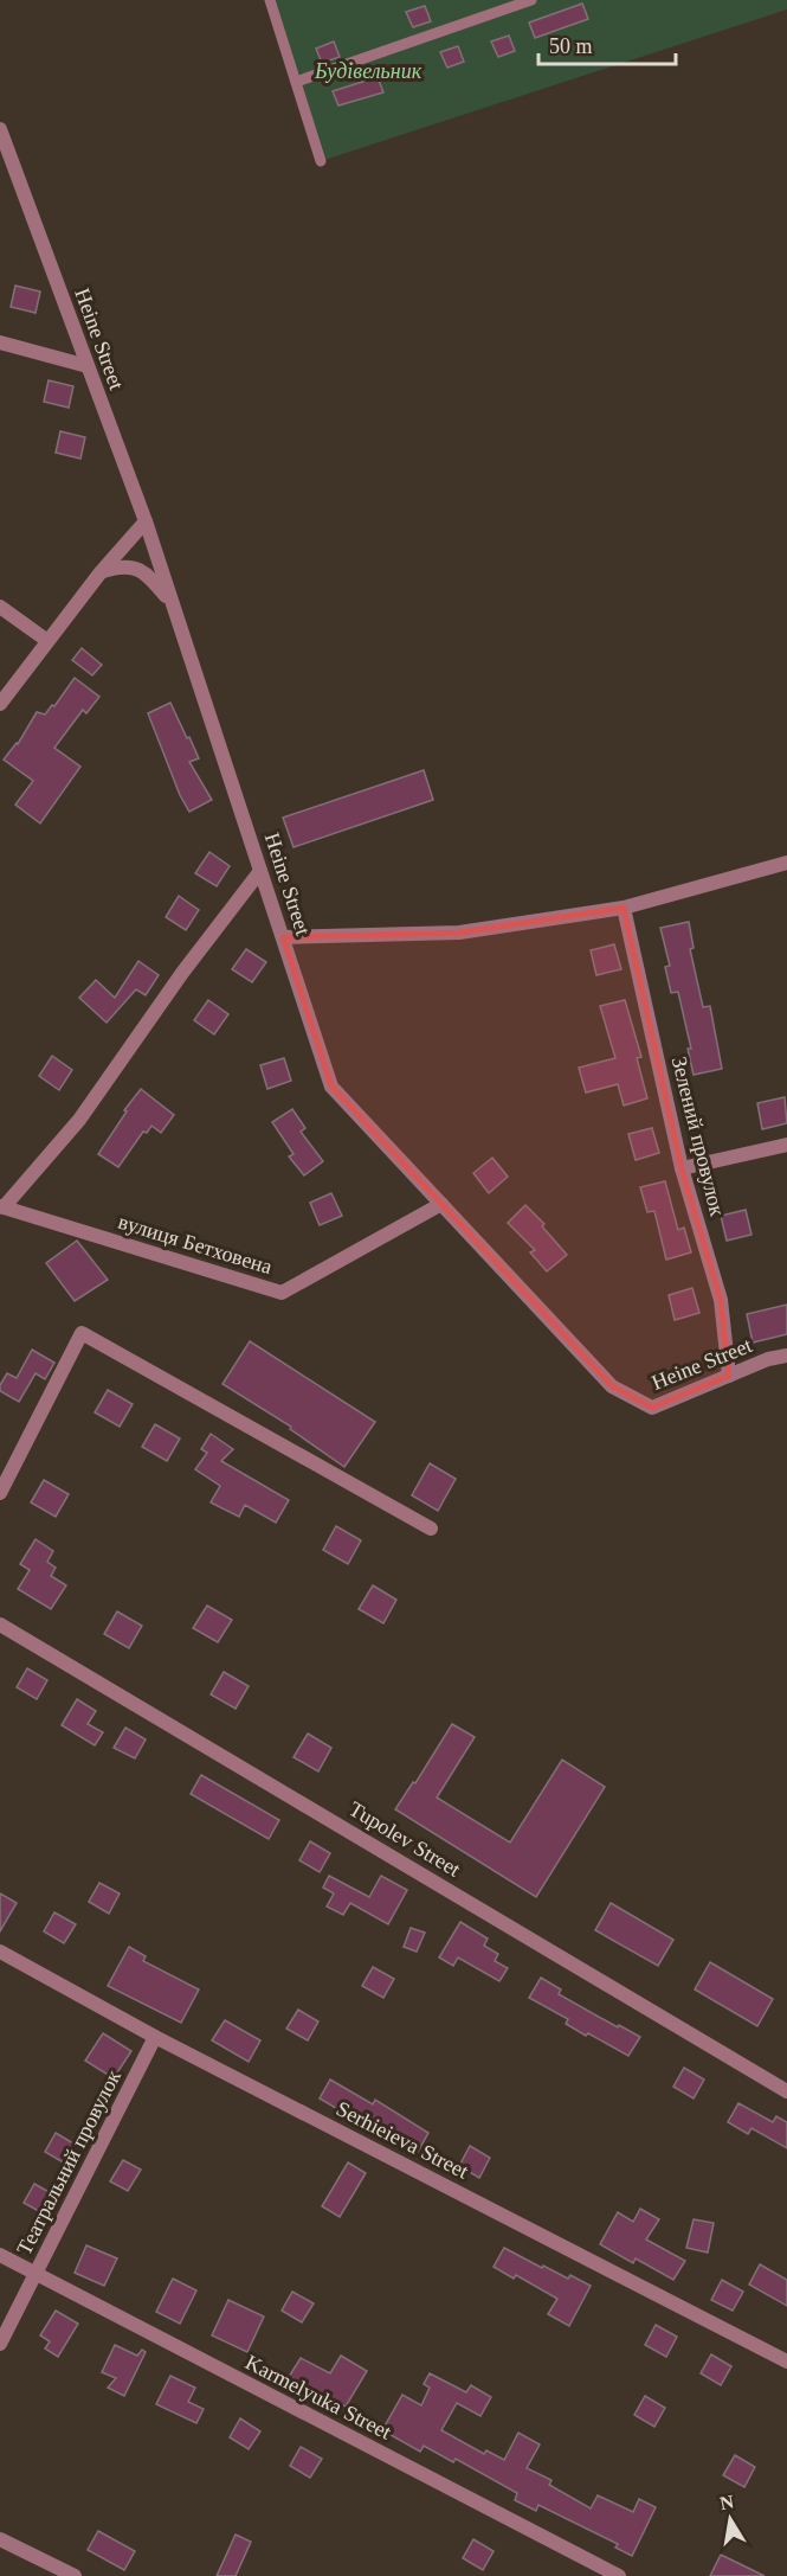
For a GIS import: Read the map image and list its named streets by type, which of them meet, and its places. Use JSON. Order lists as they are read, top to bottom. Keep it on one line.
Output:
{"streets":{"street":["Heine Street","Зелений провулок","вулиця Бетховена","Tupolev Street","Serhieieva Street","Театральний провулок","Karmelyuka Street"]},"crossings":[["Heine Street","Зелений провулок"],["Heine Street","вулиця Бетховена"],["Serhieieva Street","Театральний провулок"],["Театральний провулок","Karmelyuka Street"]],"parks":["Будівельник"],"scale_bar":"50 m","north":"top"}
